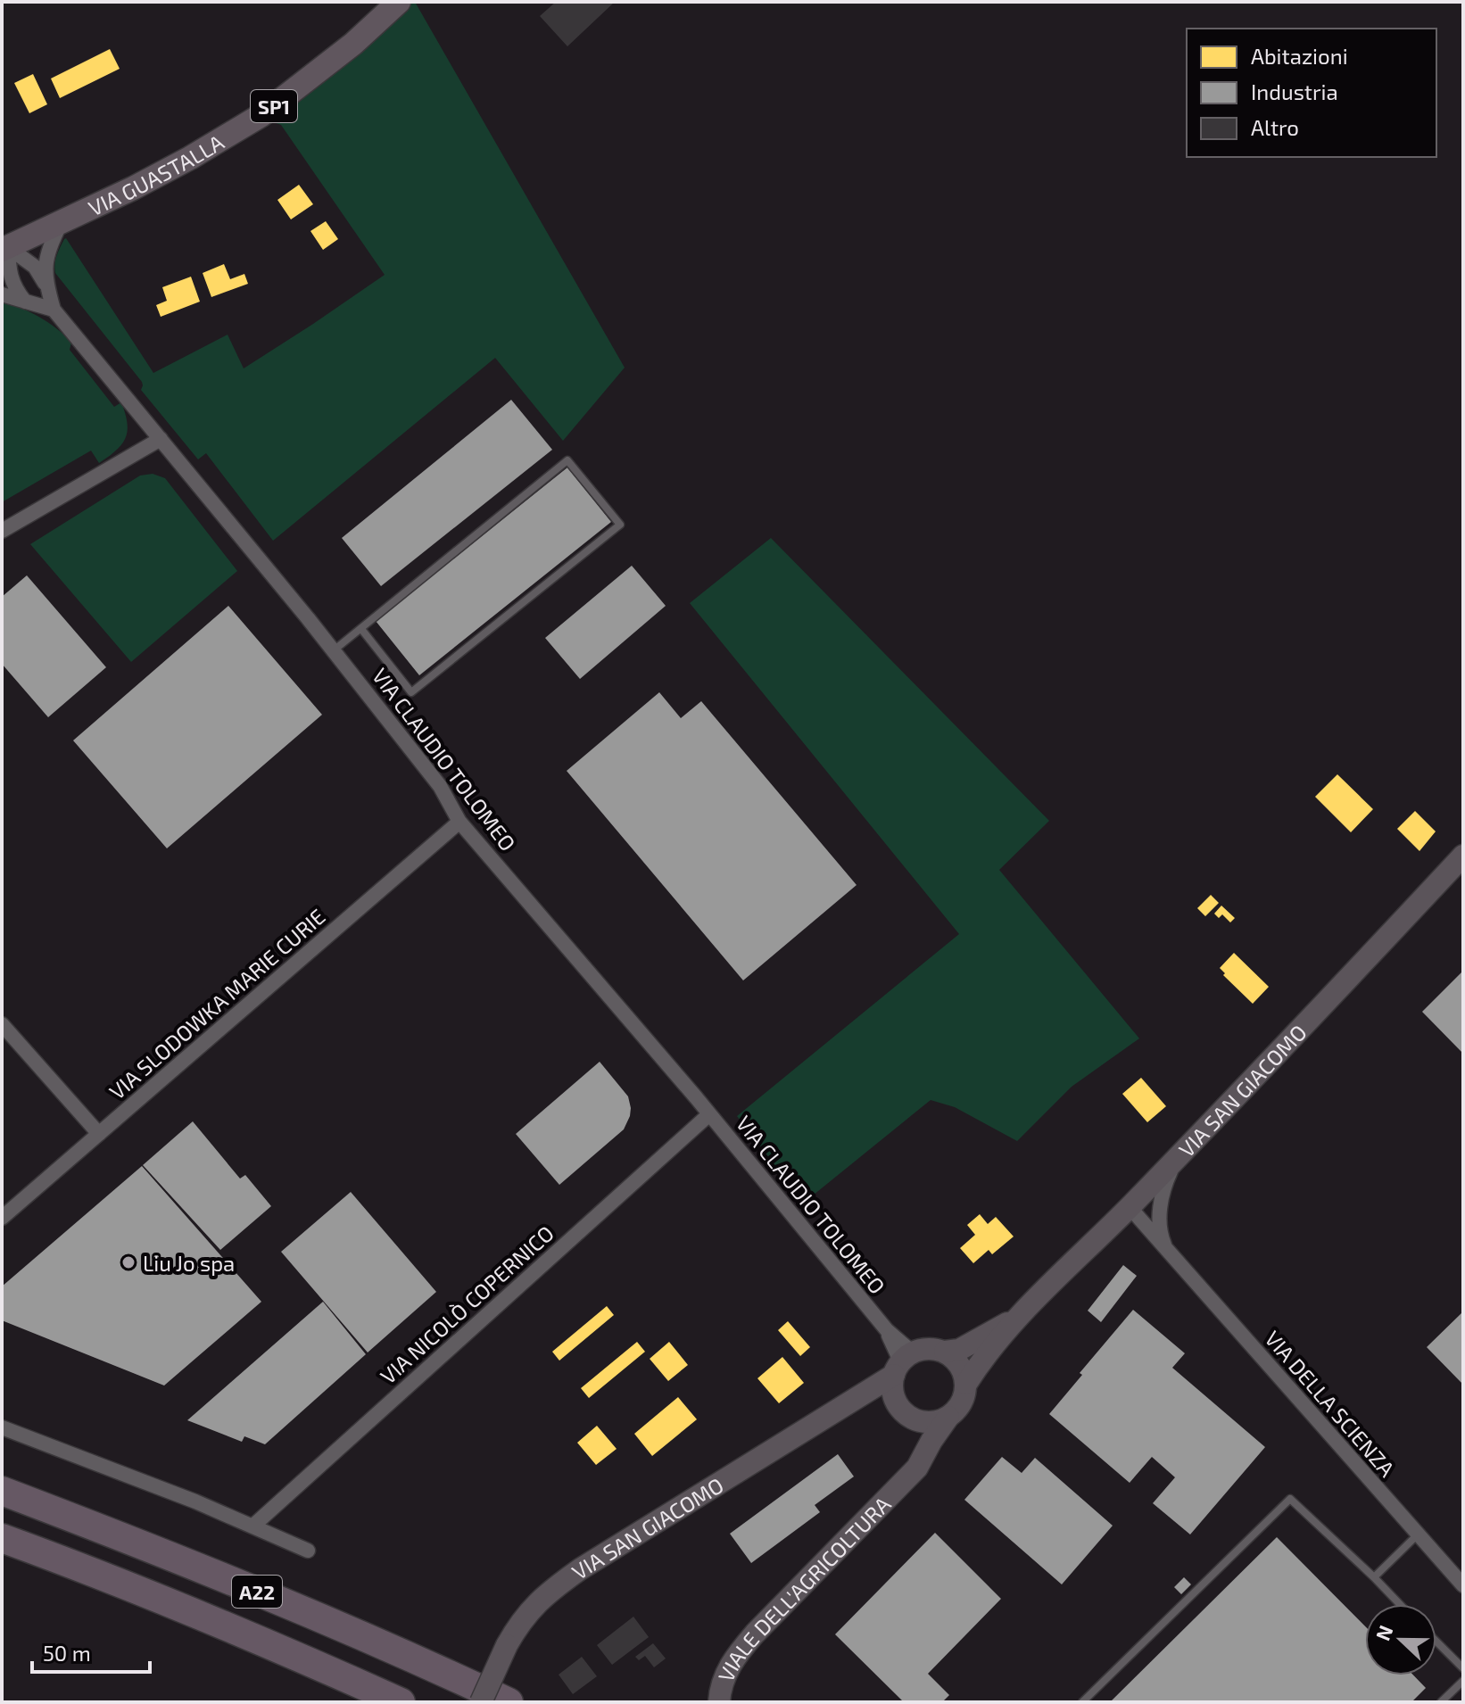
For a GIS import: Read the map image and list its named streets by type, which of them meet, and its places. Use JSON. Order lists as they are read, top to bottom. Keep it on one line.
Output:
{"streets":{"highway":["A22"],"main road":["SP1","VIA GUASTALLA"],"street":["VIA CLAUDIO TOLOMEO","VIA SLODOWKA MARIE CURIE","VIA SAN GIACOMO","VIA NICOLÒ COPERNICO","VIA DELLA SCIENZA","VIALE DELL'AGRICOLTURA"]},"crossings":[["VIA CLAUDIO TOLOMEO","VIA SLODOWKA MARIE CURIE"],["VIA CLAUDIO TOLOMEO","VIA SAN GIACOMO"],["VIA CLAUDIO TOLOMEO","VIA NICOLÒ COPERNICO"],["VIA CLAUDIO TOLOMEO","VIALE DELL'AGRICOLTURA"],["VIA SAN GIACOMO","VIA DELLA SCIENZA"],["VIA SAN GIACOMO","VIALE DELL'AGRICOLTURA"]],"places":["Liu Jo spa"],"legend":["Abitazioni","Industria","Altro"],"scale_bar":"50 m","north":"left"}
